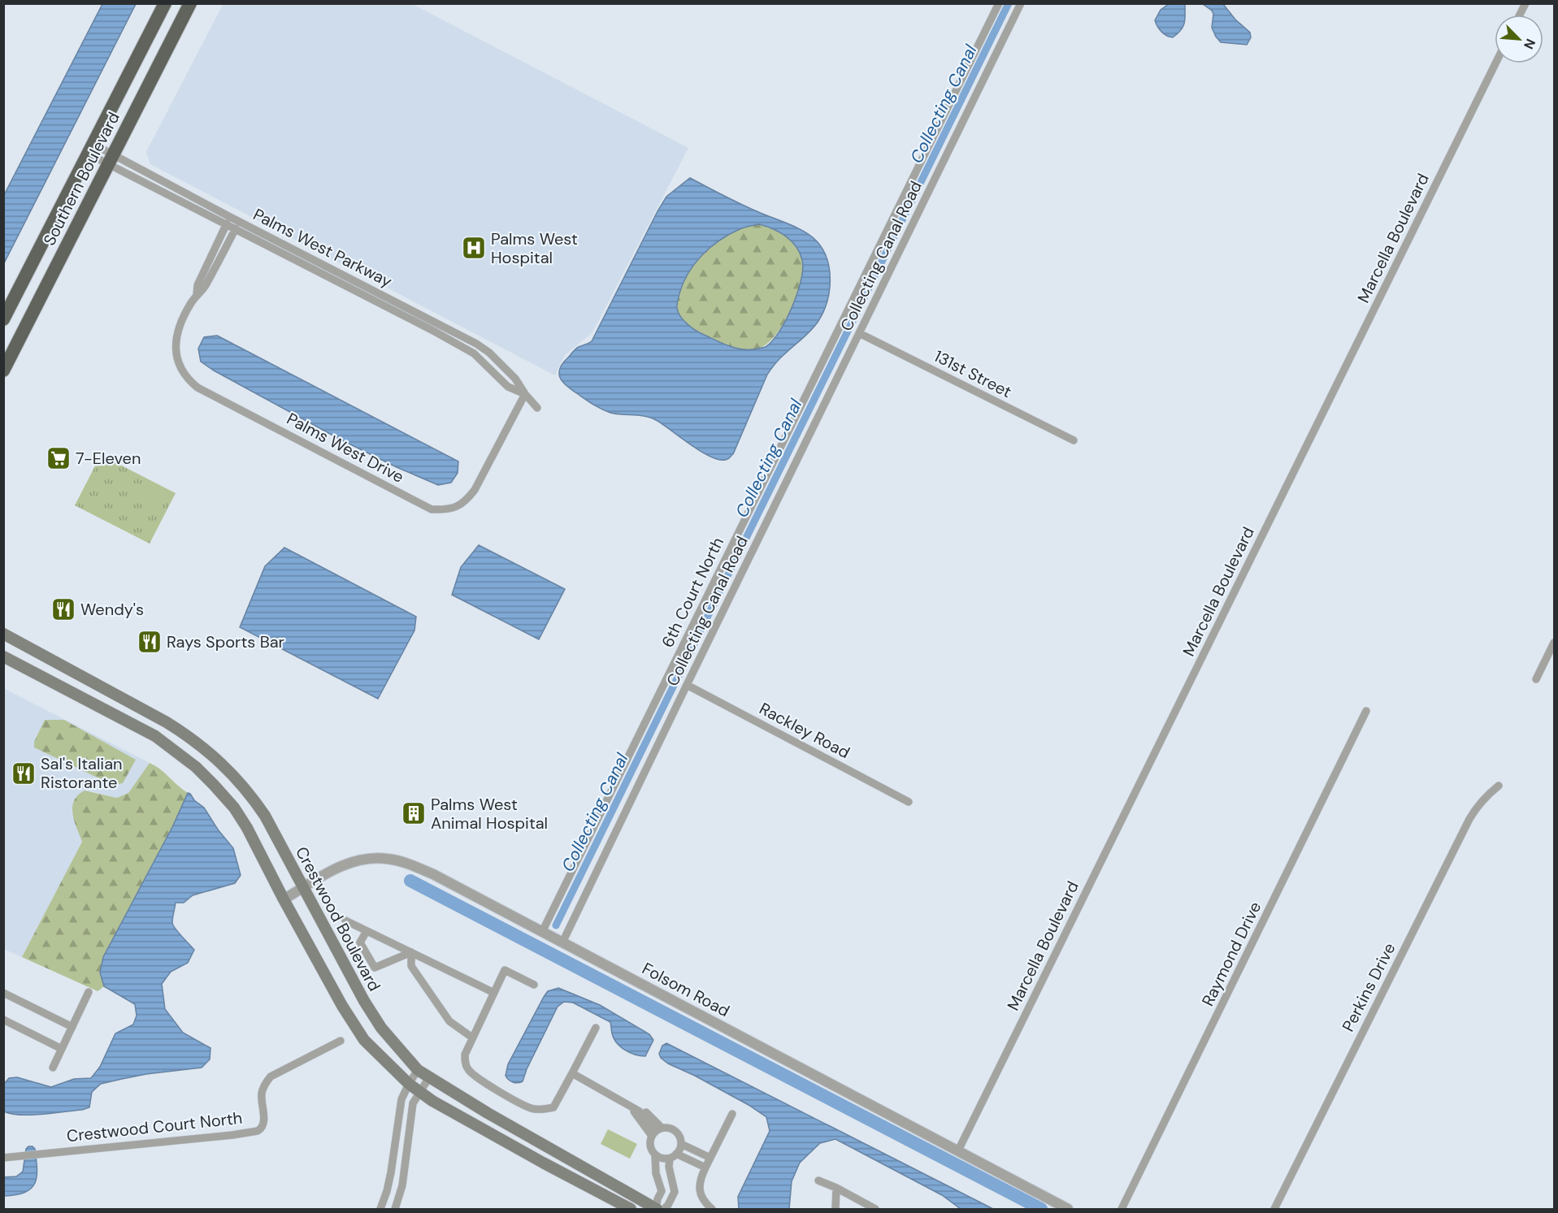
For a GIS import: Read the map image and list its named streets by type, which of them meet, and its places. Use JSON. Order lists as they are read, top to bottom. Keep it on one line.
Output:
{"streets":{"highway":["Southern Boulevard"],"main road":["Crestwood Boulevard"],"street":["Marcella Boulevard","Palms West Parkway","Collecting Canal Road","131st Street","Palms West Drive","6th Court North","Rackley Road","Raymond Drive","Perkins Drive","Folsom Road","Crestwood Court North"]},"crossings":[["Southern Boulevard","Palms West Parkway"],["Marcella Boulevard","Folsom Road"],["Palms West Parkway","Palms West Drive"],["Collecting Canal Road","131st Street"],["Collecting Canal Road","Rackley Road"],["Collecting Canal Road","Folsom Road"],["6th Court North","Folsom Road"],["Crestwood Boulevard","Folsom Road"]],"water":["Collecting Canal"],"places":{"hospital":["Palms West Hospital"],"supermarket":["7-Eleven"],"restaurant":["Wendy's","Rays Sports Bar","Sal's Italian Ristorante"],"building":["Palms West Animal Hospital"]},"north":"bottom right"}
